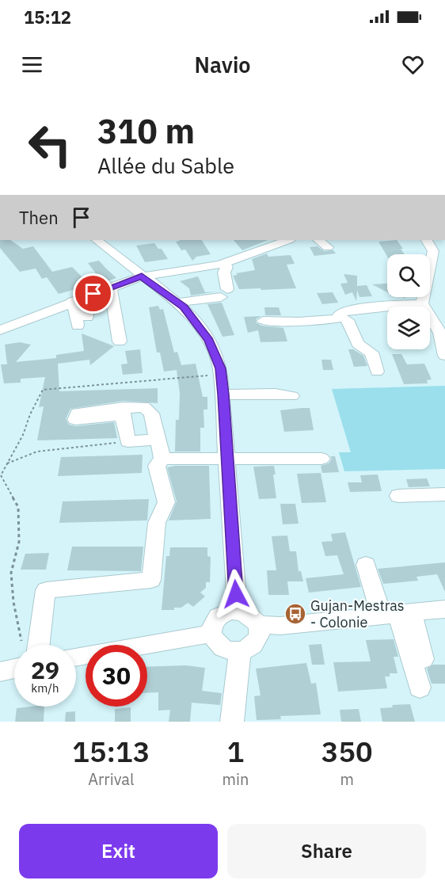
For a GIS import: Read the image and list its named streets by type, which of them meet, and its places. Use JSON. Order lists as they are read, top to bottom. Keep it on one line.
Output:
{"places":{"bus stop":["Gujan-Mestras - Colonie"]},"page":{"status":"15:12","header":"Navio","turn":["310 m","Allée du Sable"],"then":"Then","speed":"29 km/h","limit":"30","eta":["15:13","Arrival","1","min","350","m"],"buttons":["Exit","Share"]}}
